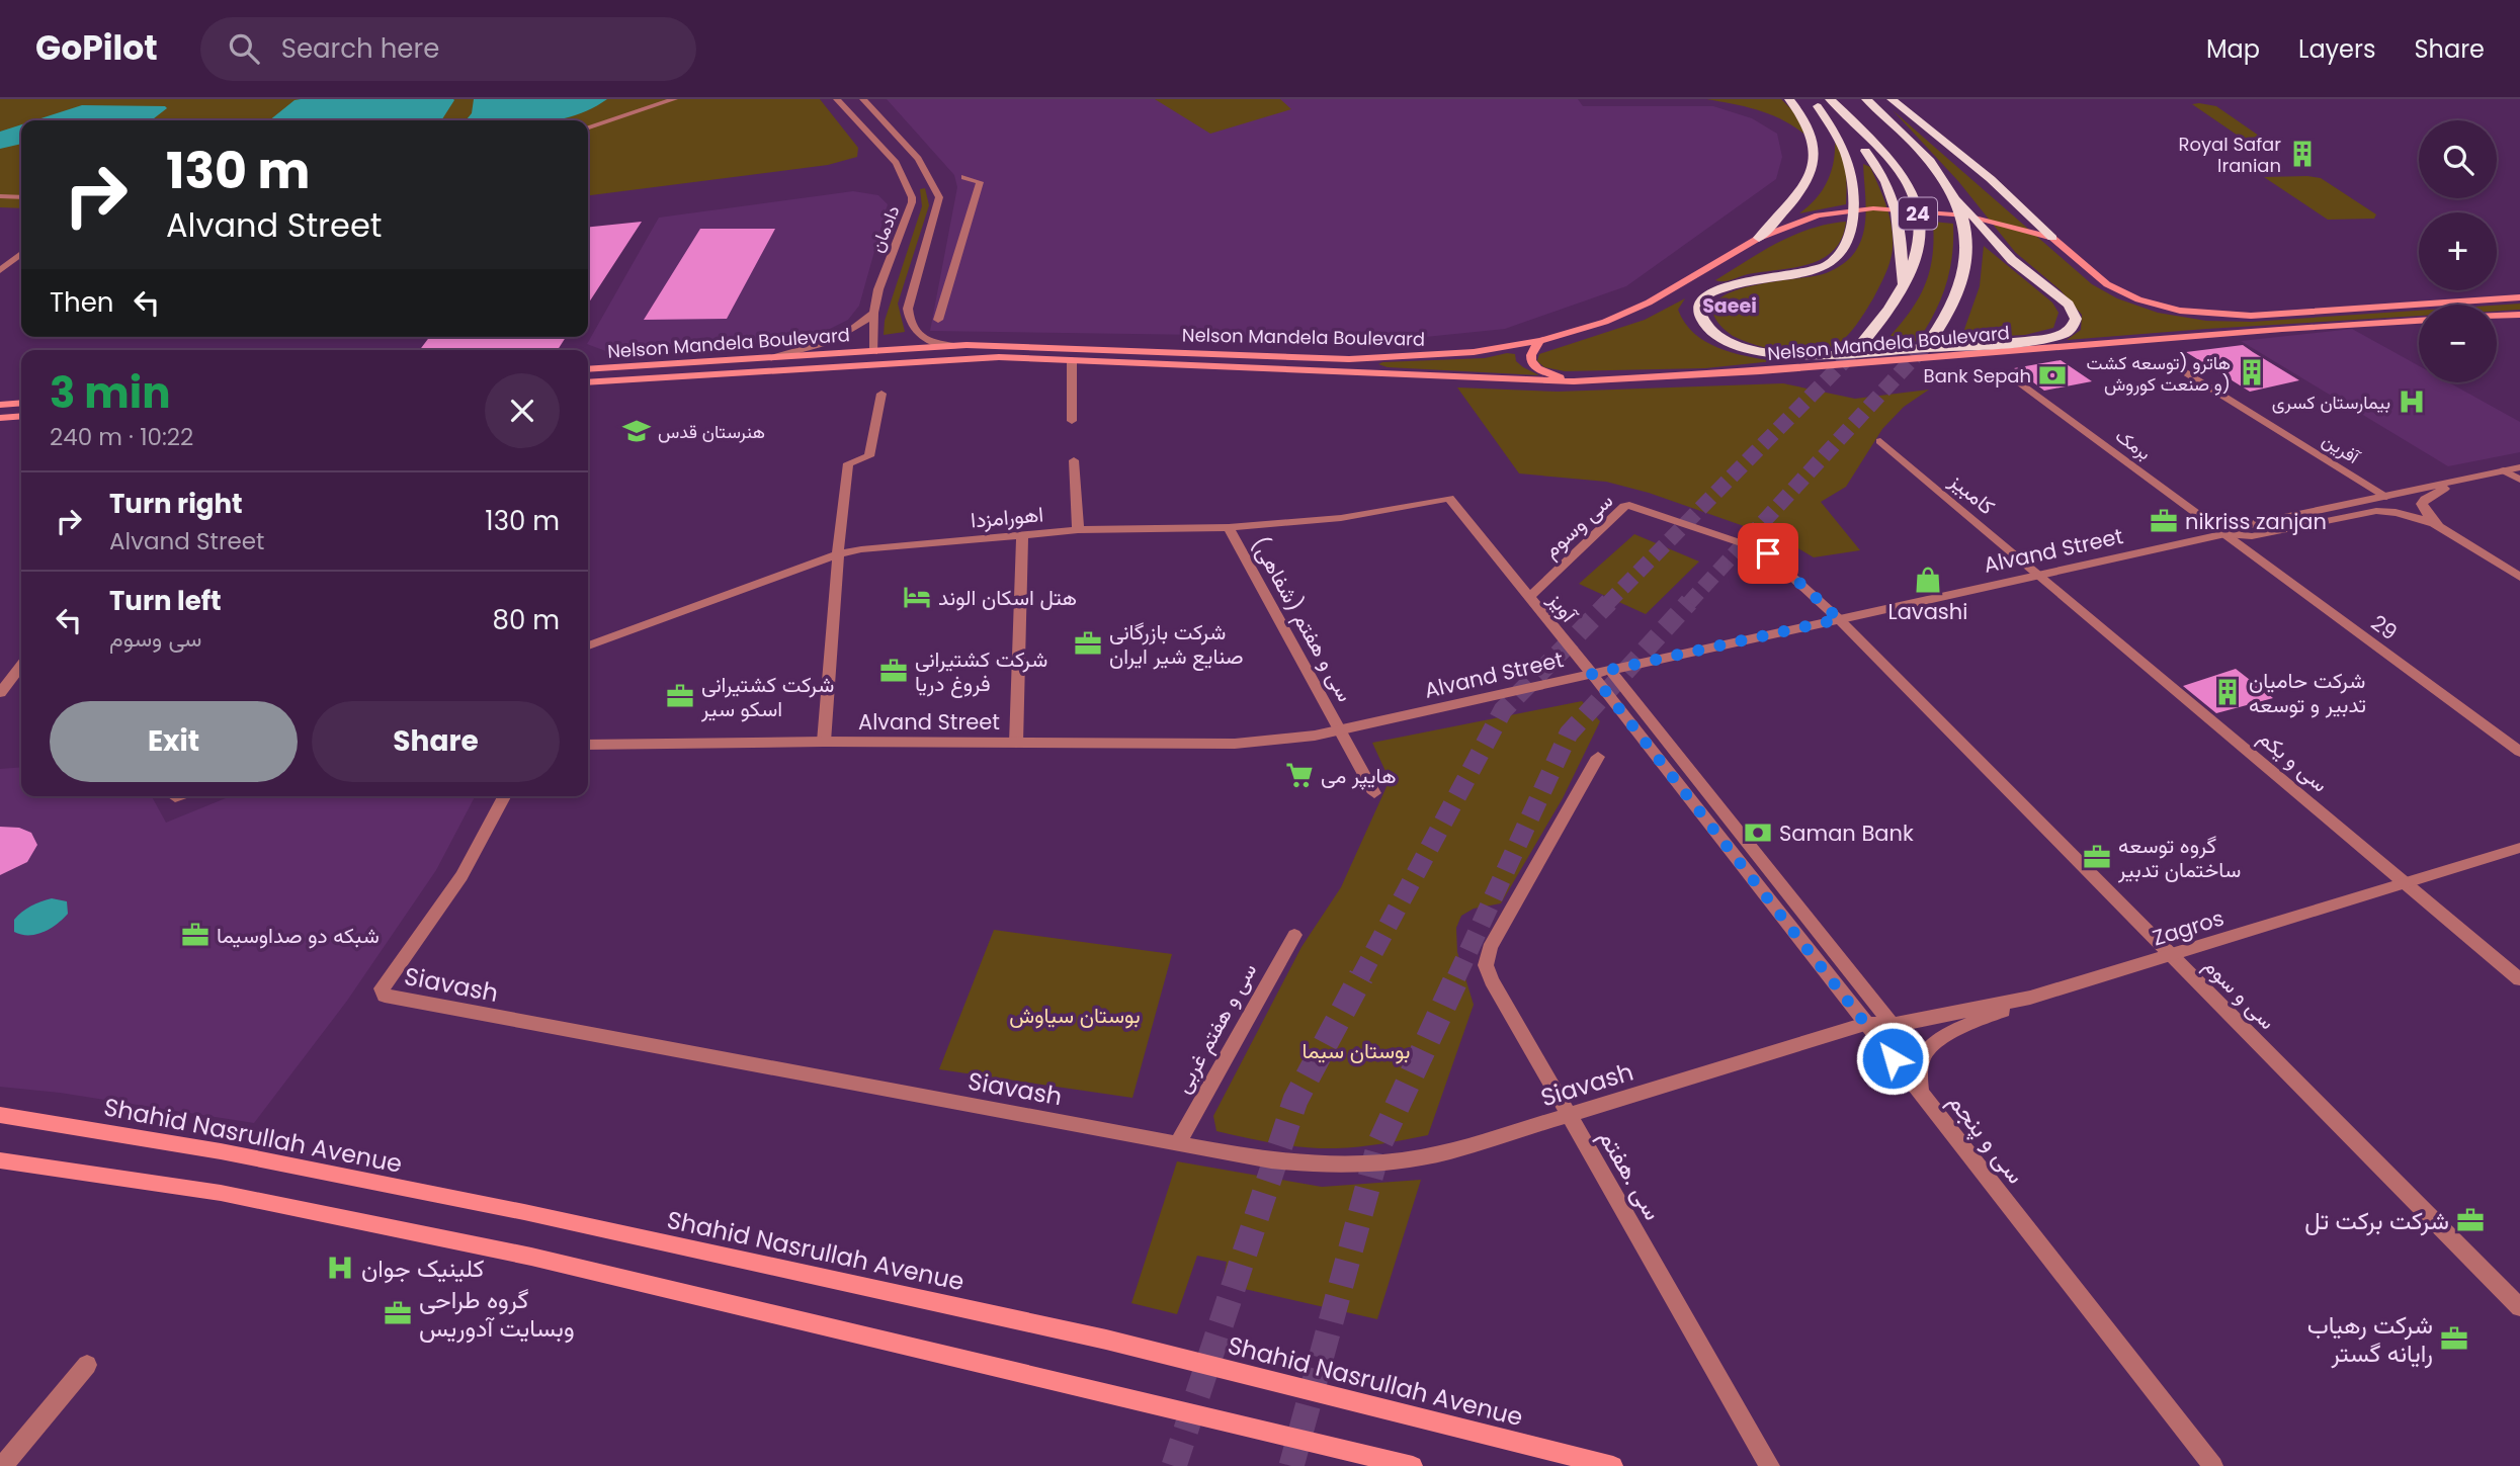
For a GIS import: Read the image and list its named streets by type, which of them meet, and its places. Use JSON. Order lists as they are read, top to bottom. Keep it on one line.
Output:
{"streets":{"highway":["24"],"main road":["Nelson Mandela Boulevard","Shahid Nasrullah Avenue"],"street":["دادمان","برمک","آفرین","کامبیز","اهورامزدا","سی وسوم","Alvand Street","آویز","سی و هفتم (شفاهی)","29","سی و یکم","Zagros","Siavash","سی و سوم","سی و هفتم غربی","سی و پنجم","سی .هفتم"]},"crossings":[["دادمان","Nelson Mandela Boulevard"],["برمک","Alvand Street"],["برمک","29"],["آفرین","Alvand Street"],["کامبیز","Alvand Street"],["کامبیز","سی و یکم"],["اهورامزدا","آویز"],["اهورامزدا","سی و هفتم (شفاهی)"],["سی وسوم","Alvand Street"],["سی وسوم","آویز"],["سی وسوم","سی و سوم"],["Alvand Street","آویز"],["Alvand Street","سی و هفتم (شفاهی)"],["Alvand Street","29"],["Alvand Street","سی و یکم"],["Alvand Street","سی و سوم"],["Alvand Street","سی و پنجم"],["آویز","سی و پنجم"],["سی و یکم","Zagros"],["Zagros","Siavash"],["Zagros","سی و سوم"],["Zagros","سی و پنجم"],["Siavash","سی و هفتم غربی"],["Siavash","سی و پنجم"],["Siavash","سی .هفتم"]],"districts":["Saeei"],"parks":["بوستان سیاوش","بوستان سیما"],"places":{"building":["Royal Safar Iranian","هاترو (توسعه کشت و صنعت کوروش)","شرکت حامیان تدبیر و توسعه"],"bank":["Bank Sepah","Saman Bank"],"hospital":["بیمارستان کسری","کلینیک جوان"],"school or university":["هنرستان قدس"],"office":["nikriss zanjan","شرکت بازرگانی صنایع شیر ایران","شرکت کشتیرانی فروغ دریا","شرکت کشتیرانی اسکو سیر","گروه توسعه ساختمان تدبیر","شبکه دو صداوسیما","شرکت برکت تل","گروه طراحی وبسایت آدوریس","شرکت رهیاب رایانه گستر"],"shop":["Lavashi"],"hotel":["هتل اسکان الوند"],"supermarket":["هایپر می"]},"page":{"header":"GoPilot","search":"Search here","nav":["Map","Layers","Share"],"map_buttons":["+","−"],"turn":["130 m","Alvand Street"],"then":"Then","heading":["3 min","240 m · 10:22"],"list":[{"name":"Turn right","note":"Alvand Street","value":"130 m"},{"name":"Turn left","note":"سی وسوم","value":"80 m"}],"buttons":["Exit","Share"]}}
